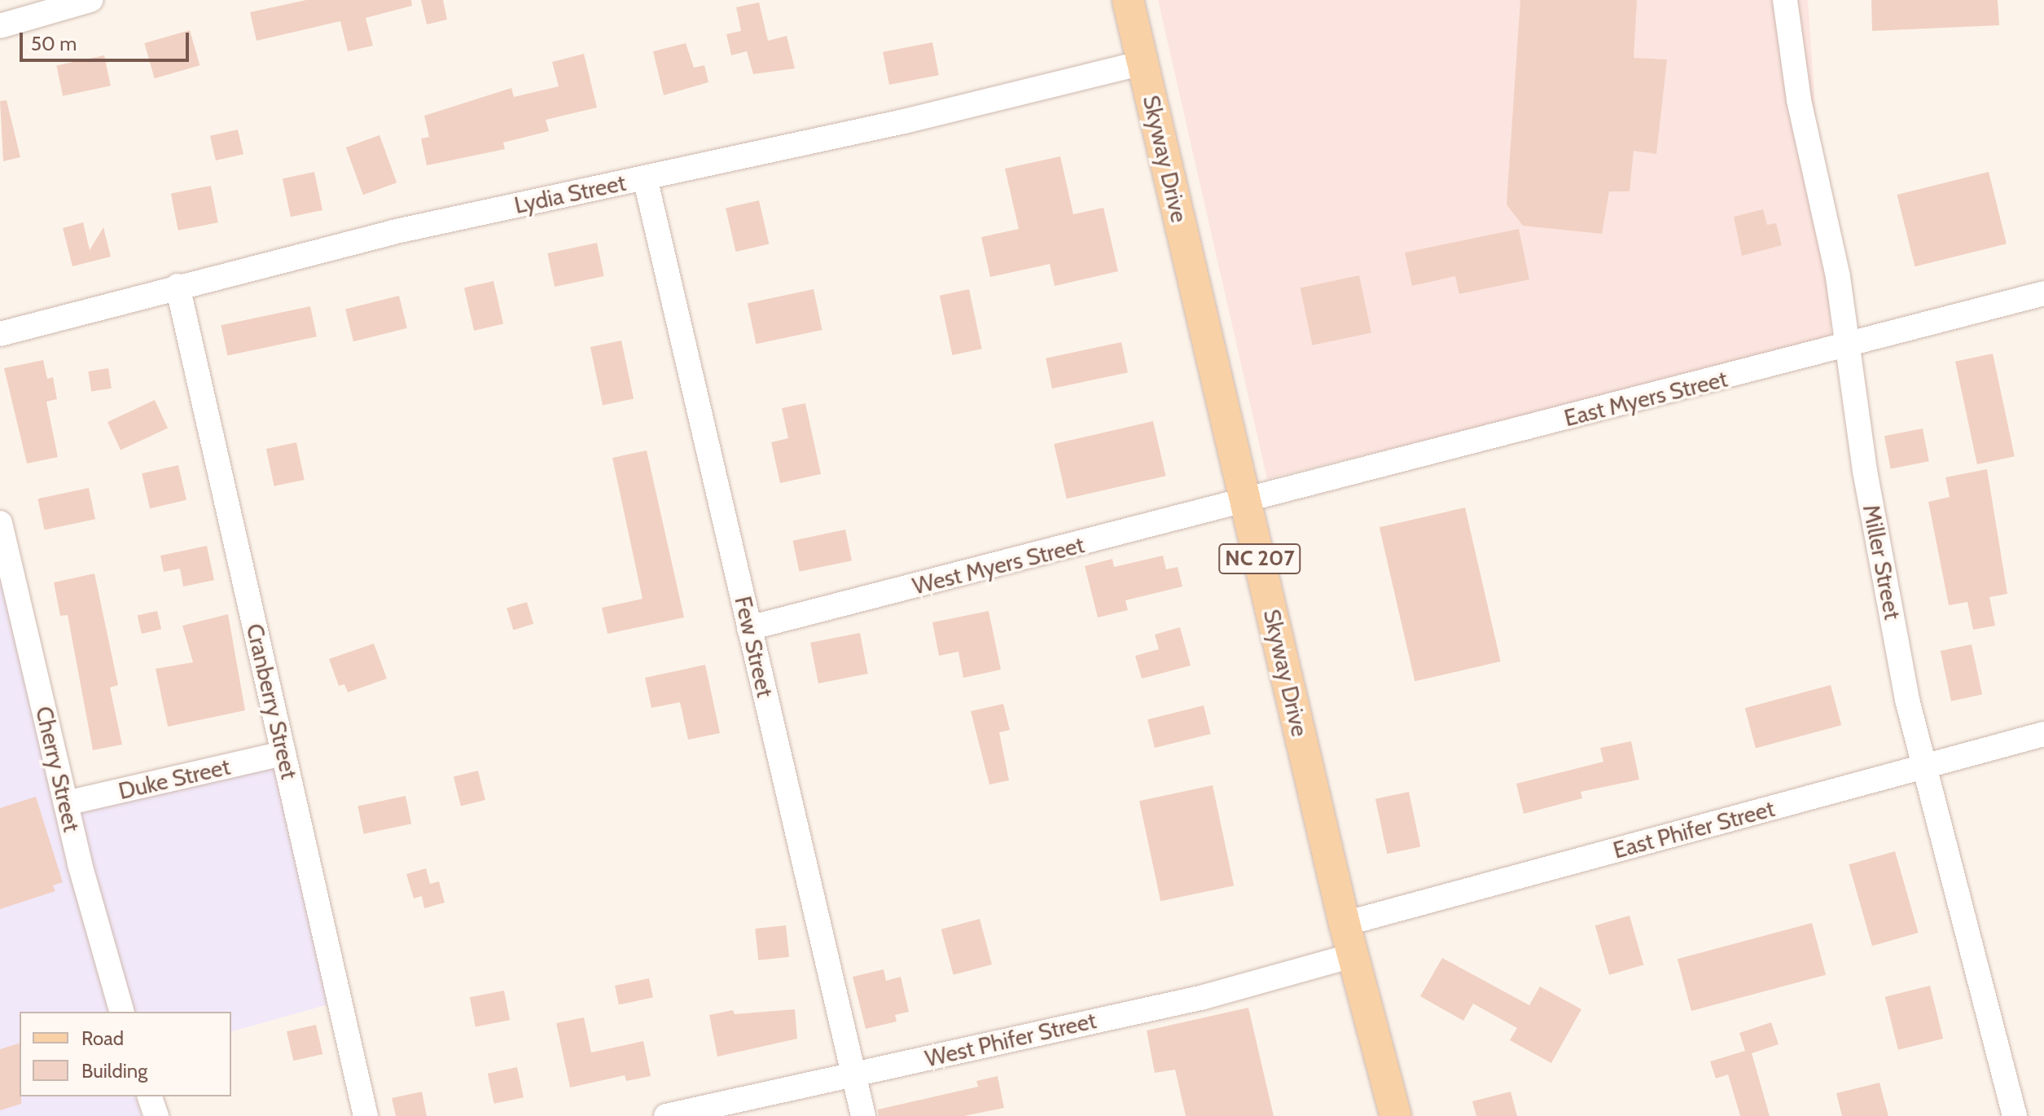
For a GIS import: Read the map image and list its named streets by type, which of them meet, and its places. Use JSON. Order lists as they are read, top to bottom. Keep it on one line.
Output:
{"streets":{"main road":["Skyway Drive","NC 207"],"street":["Lydia Street","East Myers Street","Miller Street","West Myers Street","Few Street","Cranberry Street","Cherry Street","Duke Street","East Phifer Street","West Phifer Street"]},"crossings":[["Skyway Drive","Lydia Street"],["Skyway Drive","East Myers Street"],["Skyway Drive","West Myers Street"],["Skyway Drive","East Phifer Street"],["Skyway Drive","West Phifer Street"],["Lydia Street","Few Street"],["Lydia Street","Cranberry Street"],["East Myers Street","Miller Street"],["East Myers Street","West Myers Street"],["Miller Street","East Phifer Street"],["West Myers Street","Few Street"],["Few Street","West Phifer Street"],["Cranberry Street","Duke Street"],["Cherry Street","Duke Street"]],"legend":["Road","Building"],"scale_bar":"50 m"}
